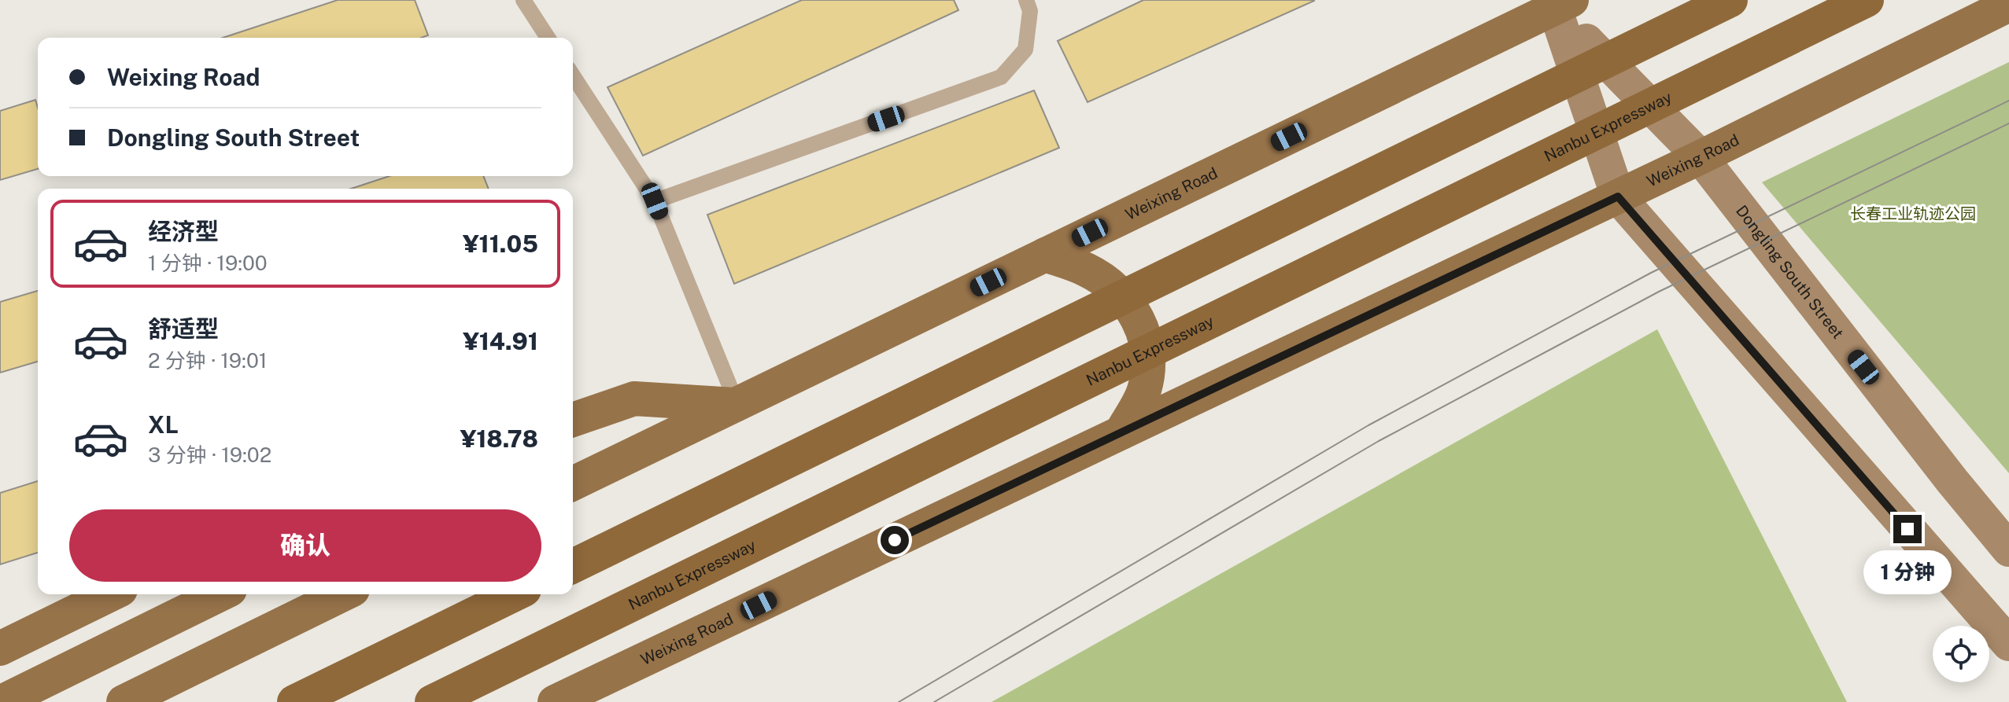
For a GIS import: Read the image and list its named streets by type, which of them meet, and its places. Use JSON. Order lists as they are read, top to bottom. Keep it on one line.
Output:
{"streets":{"highway":["Nanbu Expressway"],"main road":["Weixing Road","Dongling South Street"]},"crossings":[["Weixing Road","Dongling South Street"]],"parks":["长春工业轨迹公园"],"page":{"banner":["Weixing Road","Dongling South Street"],"list":[{"name":"经济型","note":"1 分钟 · 19:00","value":"¥11.05"},{"name":"舒适型","note":"2 分钟 · 19:01","value":"¥14.91"},{"name":"XL","note":"3 分钟 · 19:02","value":"¥18.78"}],"buttons":"确认","bubble":"1 分钟"}}
